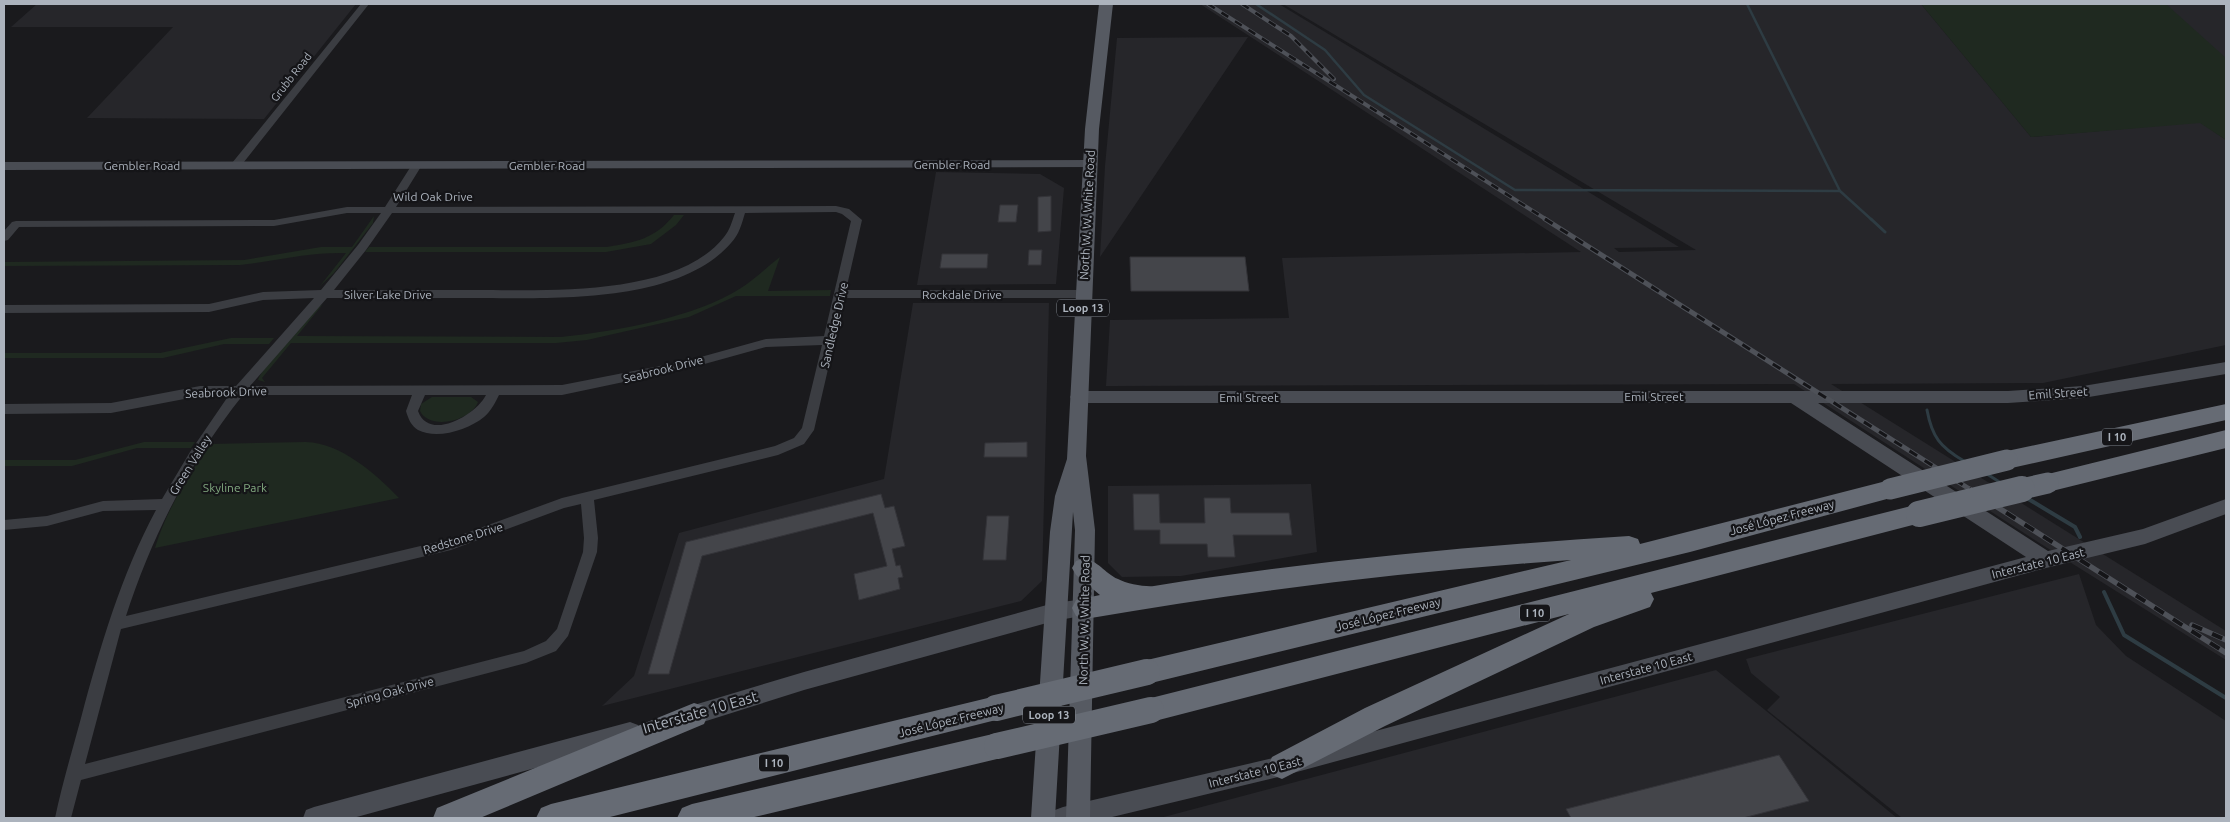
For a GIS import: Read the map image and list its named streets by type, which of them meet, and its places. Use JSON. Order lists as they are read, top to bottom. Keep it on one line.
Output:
{"streets":{"highway":["I 10","José López Freeway"],"main road":["Gembler Road","North W. W. White Road","Loop 13","Emil Street","Interstate 10 East"],"street":["Grubb Road","Wild Oak Drive","Silver Lake Drive","Rockdale Drive","Sandledge Drive","Seabrook Drive","Green Valley","Redstone Drive","Spring Oak Drive"]},"crossings":[["Grubb Road","Gembler Road"],["Gembler Road","North W. W. White Road"],["Gembler Road","Green Valley"],["Wild Oak Drive","Silver Lake Drive"],["Wild Oak Drive","Sandledge Drive"],["Wild Oak Drive","Green Valley"],["North W. W. White Road","Rockdale Drive"],["North W. W. White Road","Loop 13"],["North W. W. White Road","Emil Street"],["North W. W. White Road","Interstate 10 East"],["Silver Lake Drive","Green Valley"],["Rockdale Drive","Sandledge Drive"],["Loop 13","Interstate 10 East"],["Sandledge Drive","Seabrook Drive"],["Sandledge Drive","Redstone Drive"],["Seabrook Drive","Green Valley"],["Green Valley","Redstone Drive"],["Green Valley","Spring Oak Drive"],["Redstone Drive","Spring Oak Drive"]],"parks":["Skyline Park"]}
